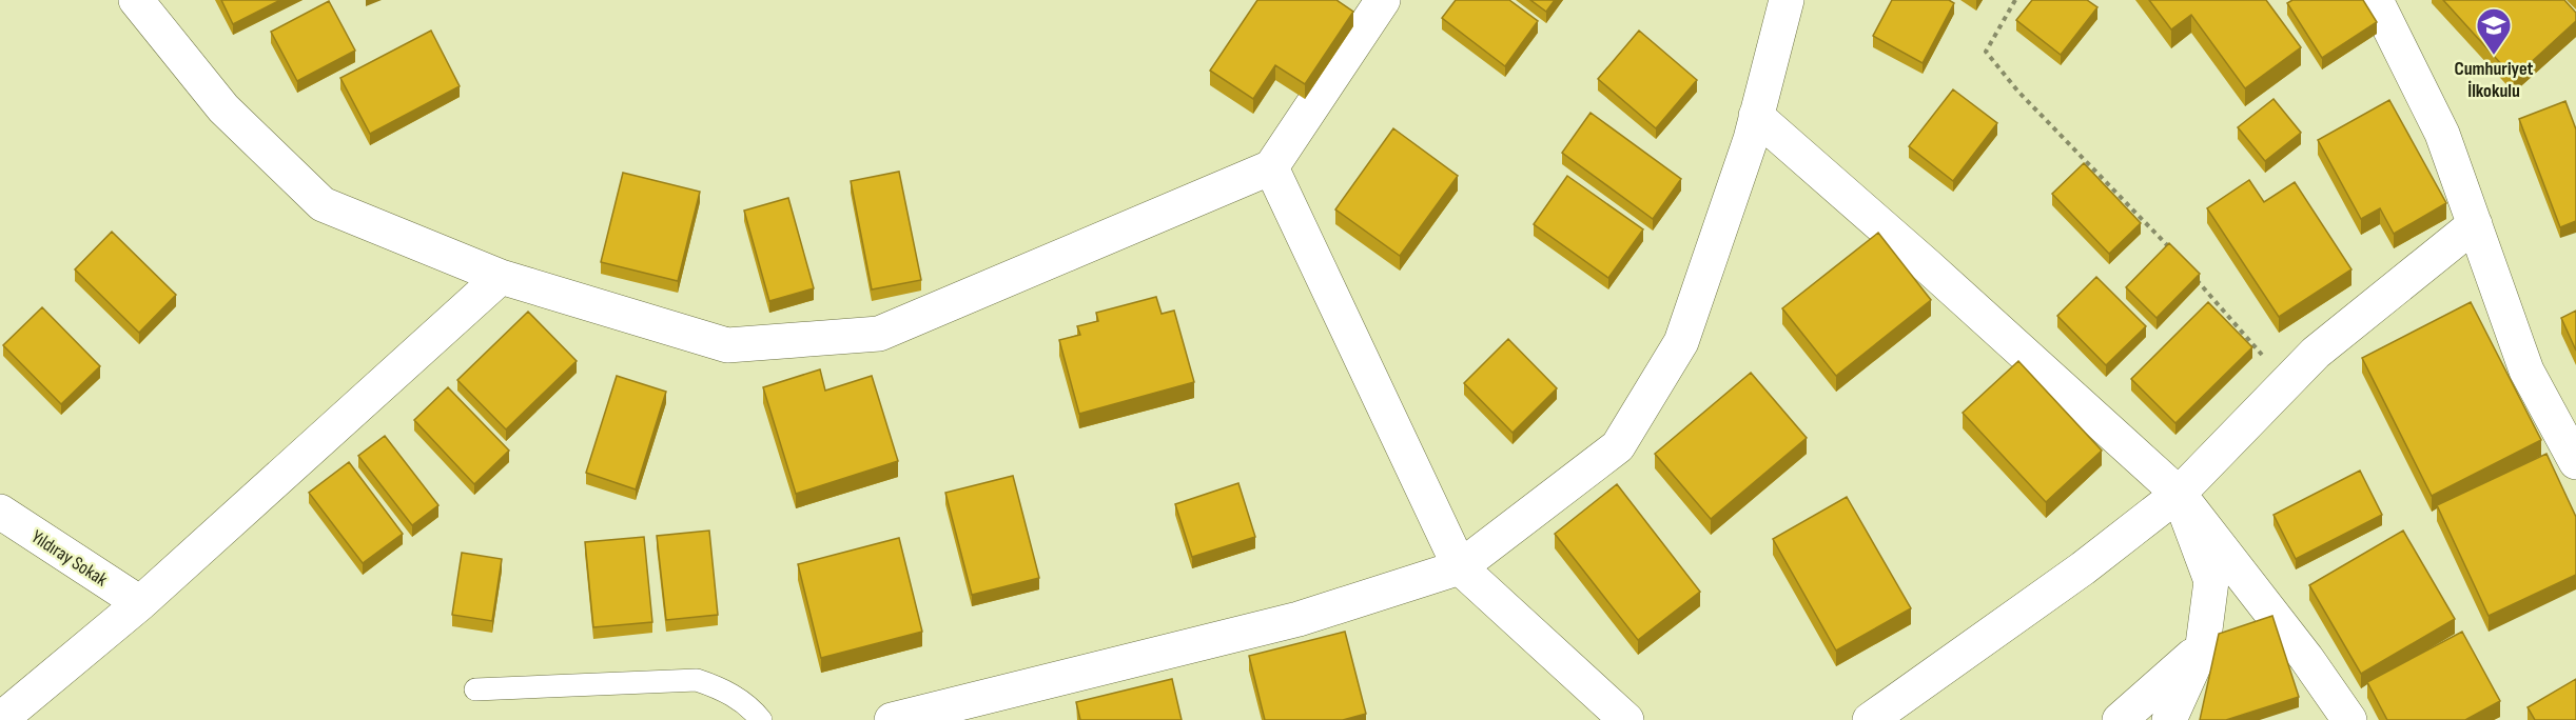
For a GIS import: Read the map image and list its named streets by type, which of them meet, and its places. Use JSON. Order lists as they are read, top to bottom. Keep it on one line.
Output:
{"streets":{"street":["Yıldıray Sokak"]},"places":{"school or university":["Cumhuriyet İlkokulu"]}}
